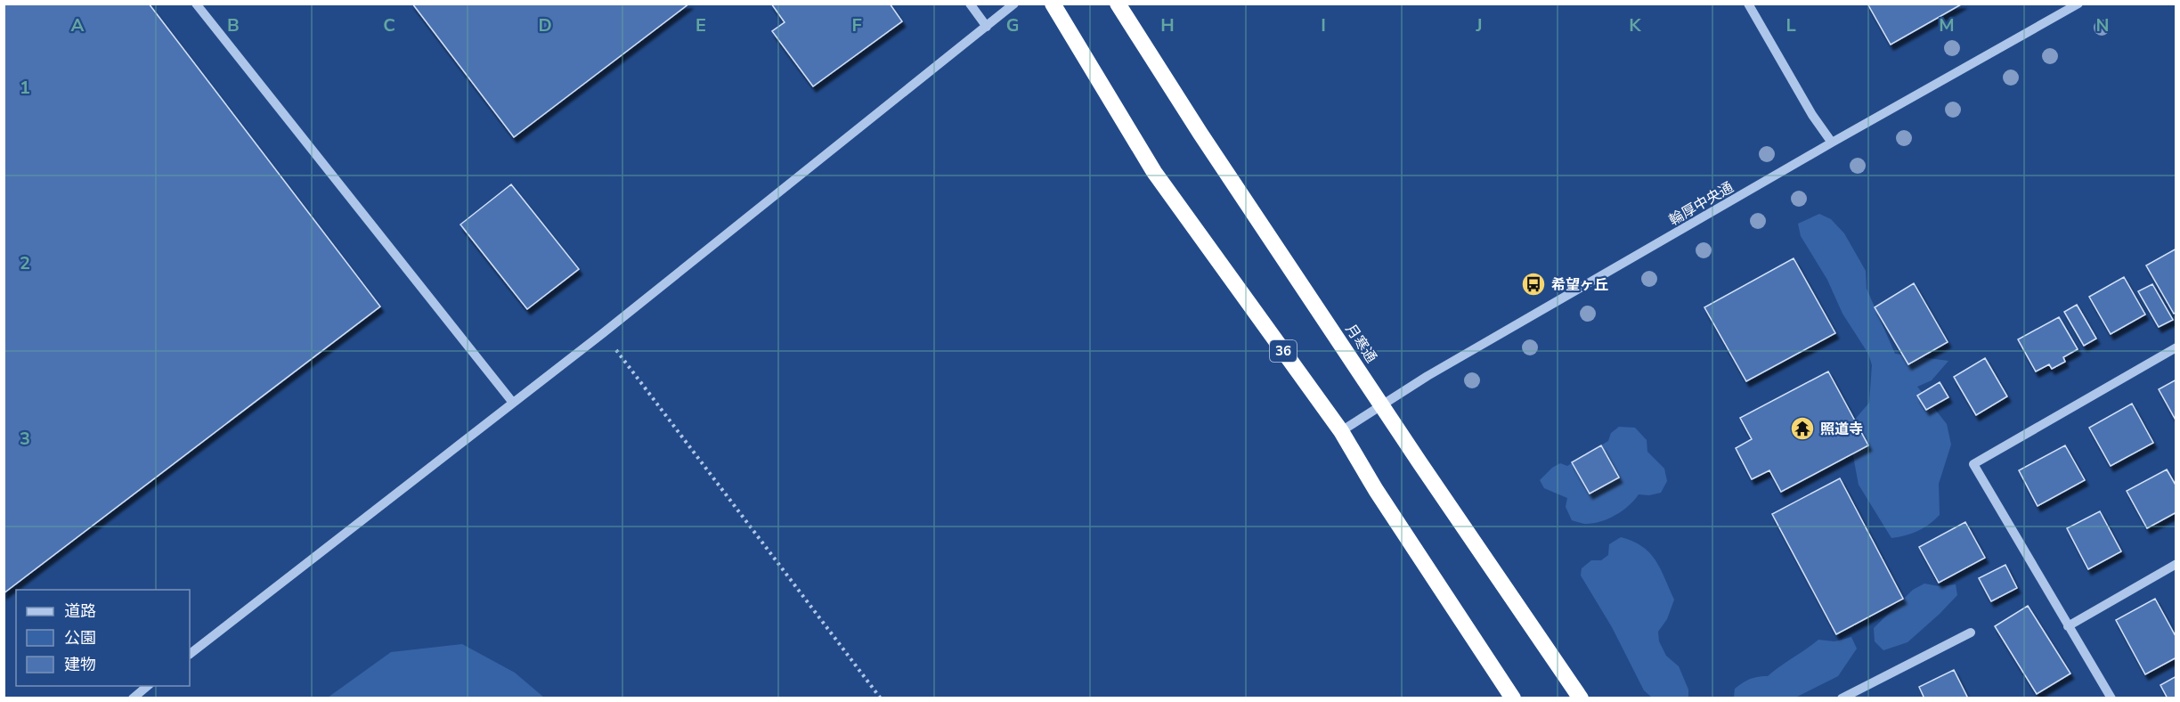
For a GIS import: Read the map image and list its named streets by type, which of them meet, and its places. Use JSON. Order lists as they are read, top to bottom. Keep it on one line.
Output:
{"streets":{"highway":["月寒通","36"],"street":["輪厚中央通"]},"crossings":[["輪厚中央通","月寒通"],["輪厚中央通","36"]],"places":{"bus stop":["希望ヶ丘"],"temple":["照道寺"]},"legend":["道路","公園","建物"],"grid":{"columns":["A","B","C","D","E","F","G","H","I","J","K","L","M","N"],"rows":["1","2","3"]}}
